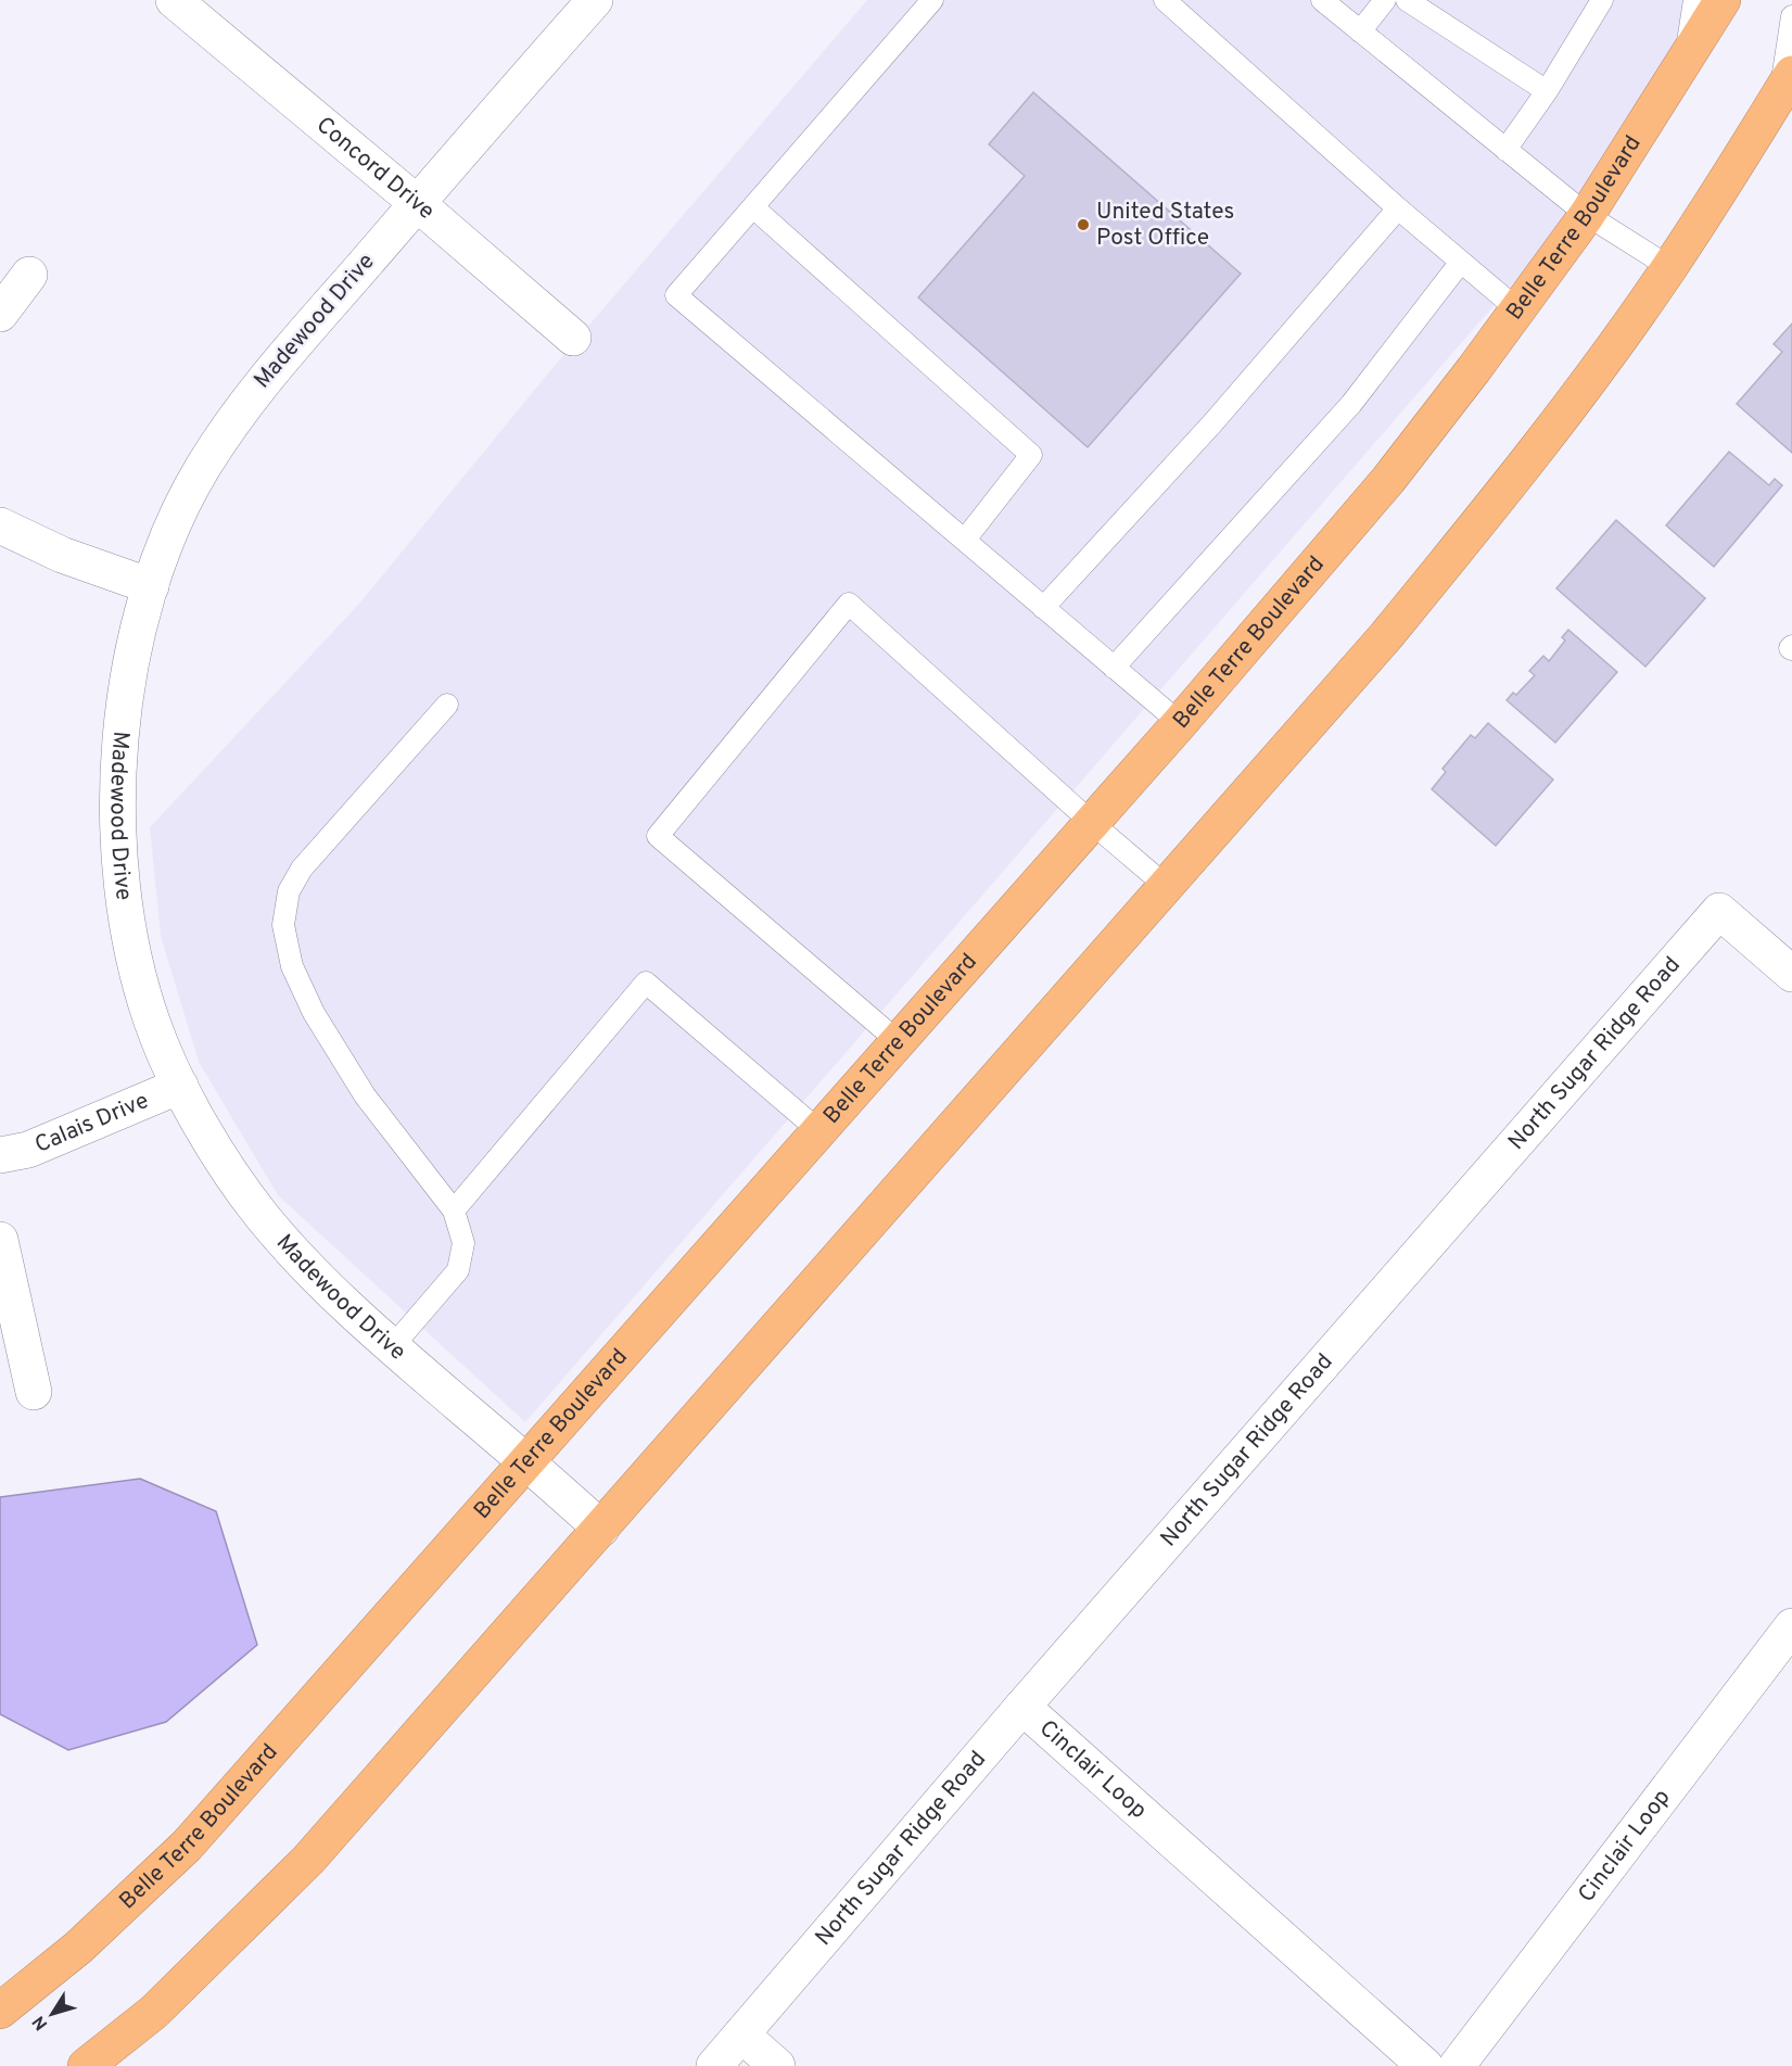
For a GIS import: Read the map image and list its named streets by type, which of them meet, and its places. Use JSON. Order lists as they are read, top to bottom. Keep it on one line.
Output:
{"streets":{"highway":["Belle Terre Boulevard"],"street":["Concord Drive","Madewood Drive","North Sugar Ridge Road","Calais Drive","Cinclair Loop"]},"crossings":[["Concord Drive","Madewood Drive"],["Belle Terre Boulevard","Madewood Drive"],["Madewood Drive","Calais Drive"],["North Sugar Ridge Road","Cinclair Loop"]],"places":["United States Post Office"],"north":"bottom left"}
